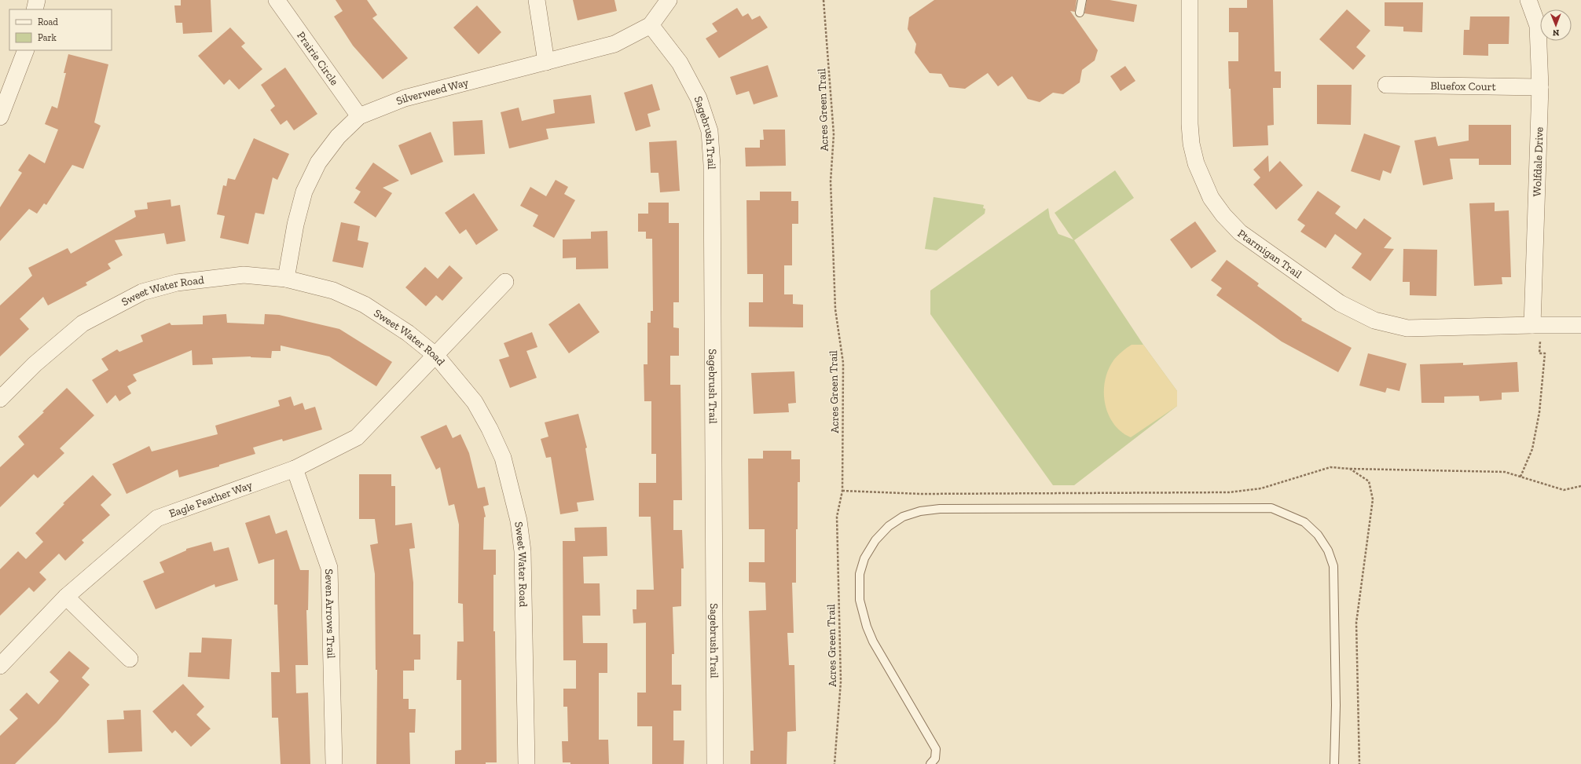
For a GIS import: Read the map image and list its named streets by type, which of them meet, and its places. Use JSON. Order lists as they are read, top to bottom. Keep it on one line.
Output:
{"streets":{"street":["Prairie Circle","Bluefox Court","Silverweed Way","Sagebrush Trail","Wolfdale Drive","Ptarmigan Trail","Sweet Water Road","Eagle Feather Way","Seven Arrows Trail"],"path":["Acres Green Trail"]},"crossings":[["Prairie Circle","Silverweed Way"],["Bluefox Court","Wolfdale Drive"],["Silverweed Way","Sagebrush Trail"],["Silverweed Way","Sweet Water Road"],["Wolfdale Drive","Ptarmigan Trail"],["Sweet Water Road","Eagle Feather Way"],["Eagle Feather Way","Seven Arrows Trail"]],"legend":["Road","Park"],"north":"bottom"}
